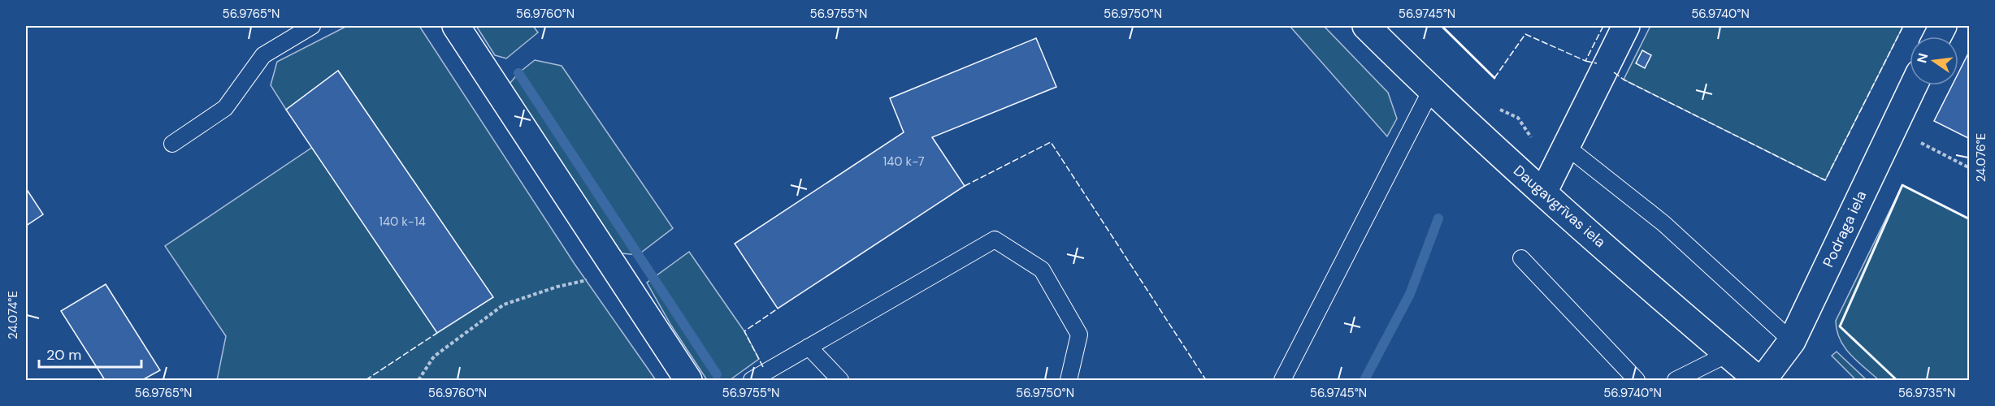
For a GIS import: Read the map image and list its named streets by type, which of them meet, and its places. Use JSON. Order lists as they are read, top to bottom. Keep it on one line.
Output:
{"streets":{"street":["Daugavgrīvas iela","Podraga iela"]},"house_numbers":["140 k-7","140 k-14"],"scale_bar":"20 m","north":"left","coordinates":["56.9765°N","56.9760°N","56.9755°N","56.9750°N","56.9745°N","56.9740°N","24.076°E","24.074°E","56.9735°N"]}
